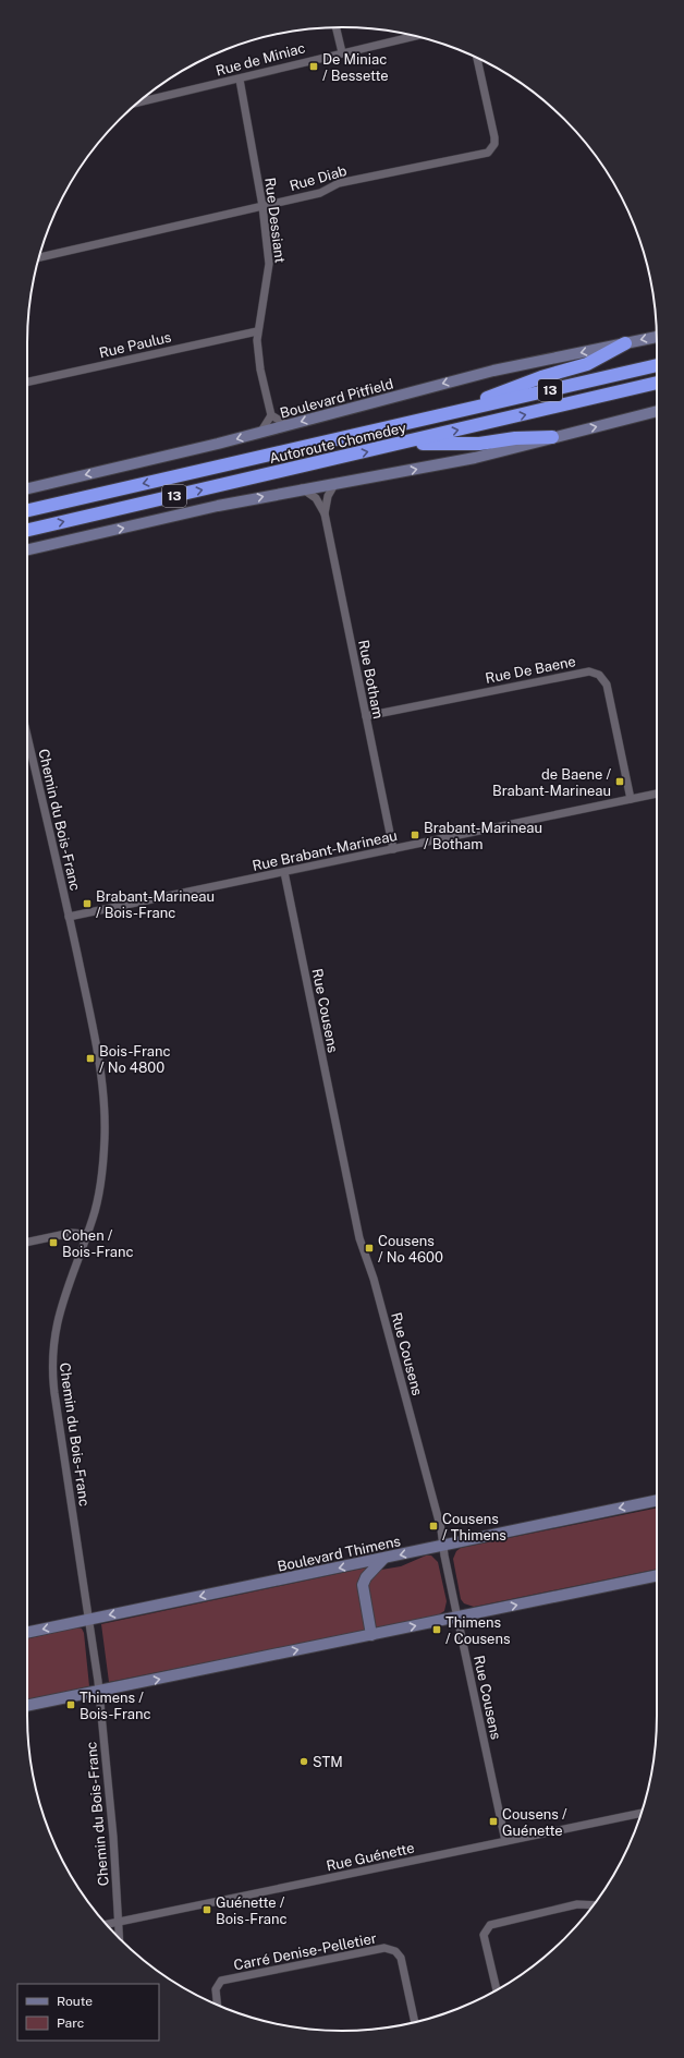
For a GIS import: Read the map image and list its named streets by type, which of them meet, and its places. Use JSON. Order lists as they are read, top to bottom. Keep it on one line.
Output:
{"streets":{"highway":["13","Autoroute Chomedey"],"street":["Rue de Miniac","Rue Diab","Rue Dessiant","Rue Paulus","Boulevard Pitfield","Rue De Baene","Rue Botham","Chemin du Bois-Franc","Rue Brabant-Marineau","Rue Cousens","Boulevard Thimens","Rue Guénette","Carré Denise-Pelletier"]},"crossings":[["Rue de Miniac","Rue Dessiant"],["Rue Diab","Rue Dessiant"],["Rue Dessiant","Rue Paulus"],["Rue De Baene","Rue Botham"],["Rue De Baene","Rue Brabant-Marineau"],["Rue Botham","Rue Brabant-Marineau"],["Chemin du Bois-Franc","Rue Brabant-Marineau"],["Chemin du Bois-Franc","Boulevard Thimens"],["Chemin du Bois-Franc","Rue Guénette"],["Rue Brabant-Marineau","Rue Cousens"],["Rue Cousens","Boulevard Thimens"],["Rue Cousens","Rue Guénette"]],"places":{"transit":["De Miniac / Bessette","de Baene / Brabant-Marineau","Brabant-Marineau / Botham","Brabant-Marineau / Bois-Franc","Bois-Franc / No 4800","Cohen / Bois-Franc","Cousens / No 4600","Cousens / Thimens","Thimens / Cousens","Thimens / Bois-Franc","Cousens / Guénette","Guénette / Bois-Franc"],"other":["STM"]},"legend":["Route","Parc"]}
